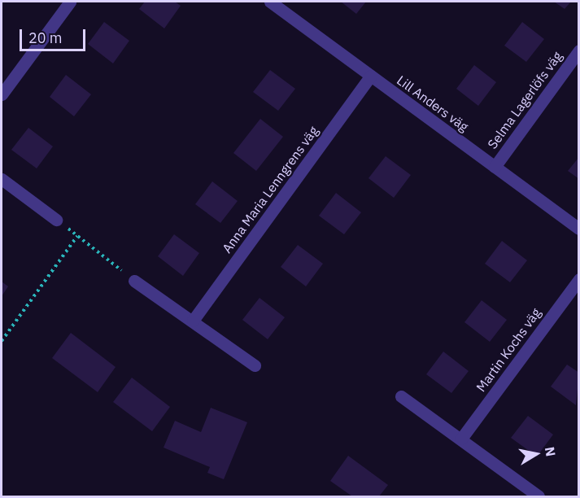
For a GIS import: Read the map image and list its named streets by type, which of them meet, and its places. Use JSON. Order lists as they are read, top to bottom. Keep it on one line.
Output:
{"streets":{"street":["Selma Lagerlöfs väg","Lill Anders väg","Anna Maria Lenngrens väg","Martin Kochs väg"]},"crossings":[["Selma Lagerlöfs väg","Lill Anders väg"],["Lill Anders väg","Anna Maria Lenngrens väg"]],"scale_bar":"20 m","north":"right"}
